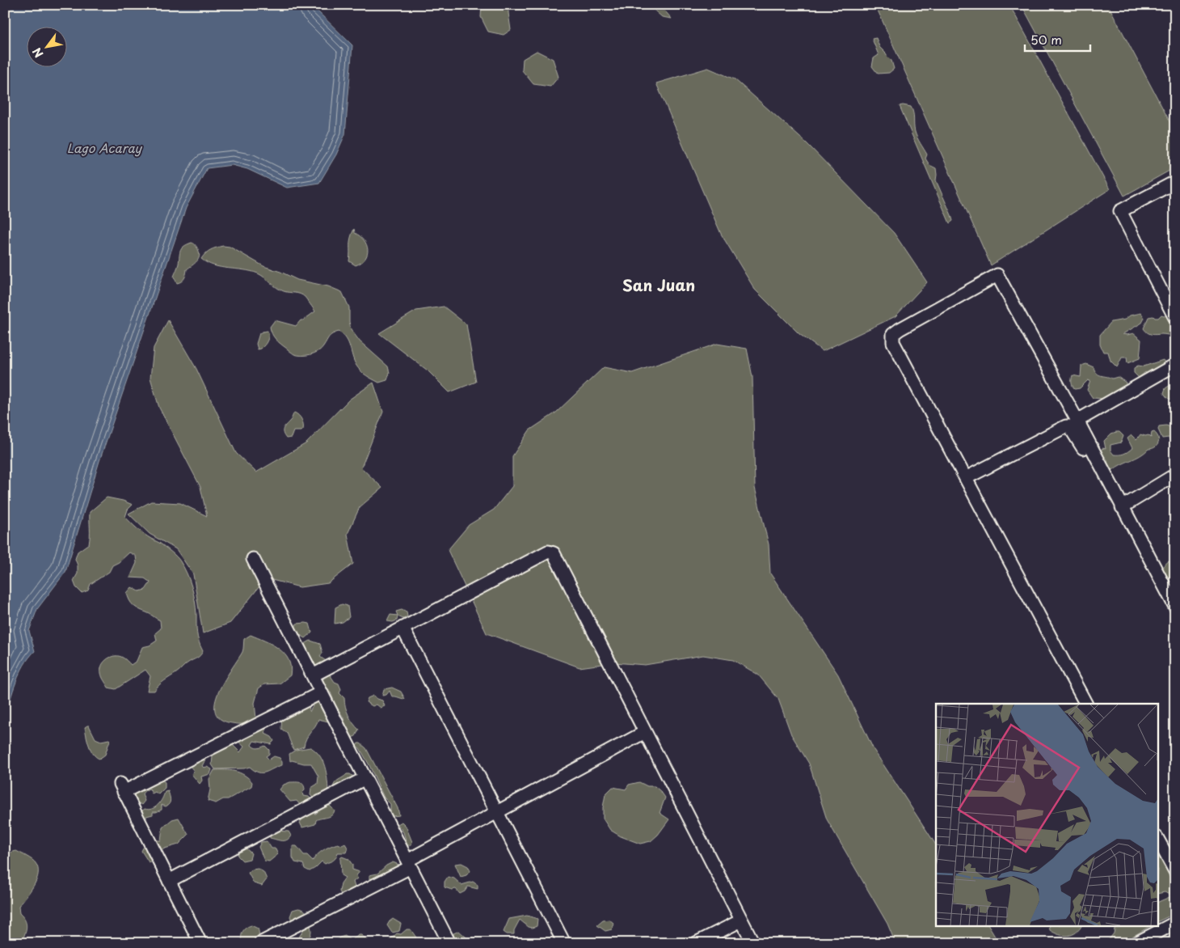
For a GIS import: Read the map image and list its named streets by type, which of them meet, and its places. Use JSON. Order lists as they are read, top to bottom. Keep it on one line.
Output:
{"districts":["San Juan"],"water":["Lago Acaray"],"scale_bar":"50 m","north":"bottom left"}
